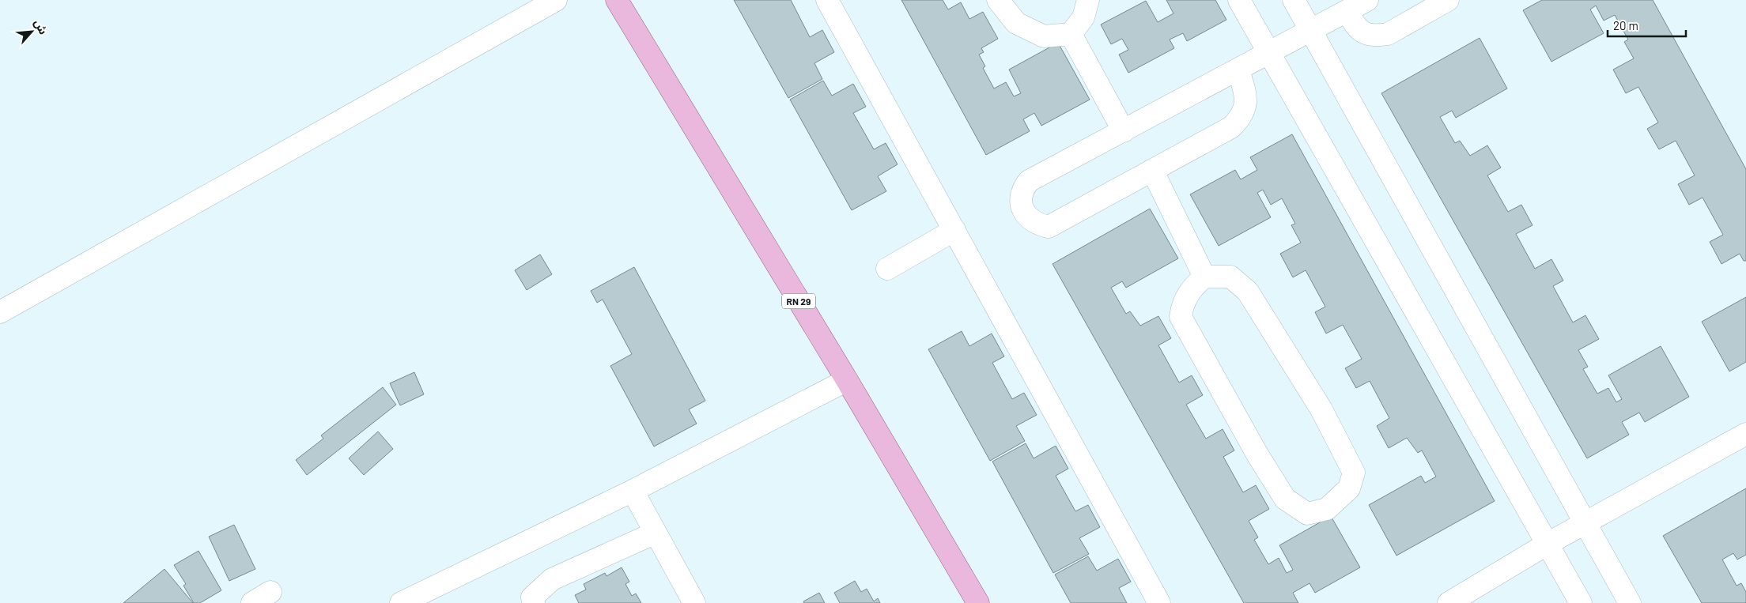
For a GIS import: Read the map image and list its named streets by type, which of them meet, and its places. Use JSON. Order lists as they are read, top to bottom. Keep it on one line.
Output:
{"streets":{"main road":["RN 29"]},"scale_bar":"20 m","north":"top right"}
